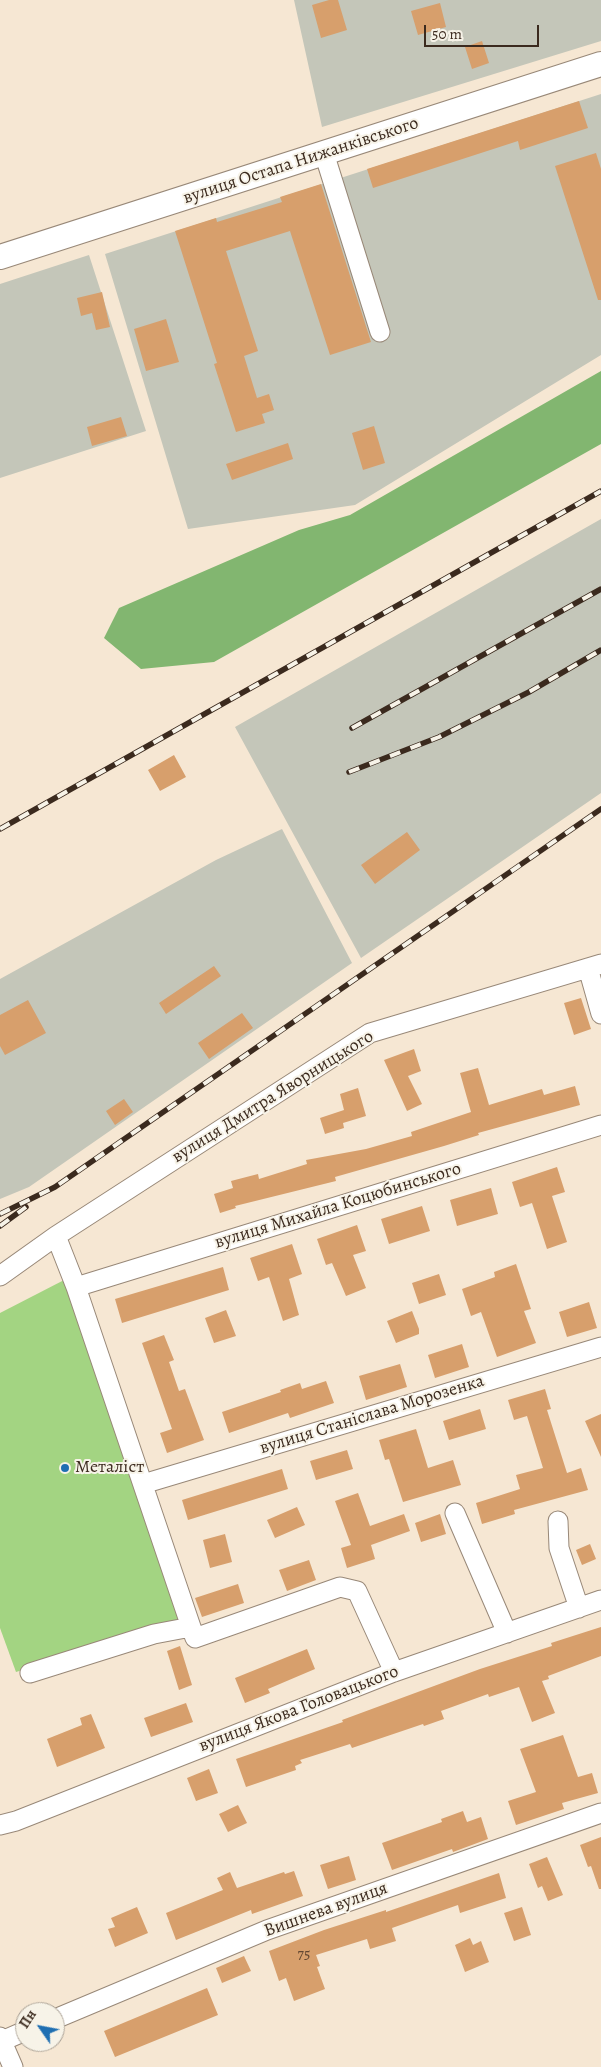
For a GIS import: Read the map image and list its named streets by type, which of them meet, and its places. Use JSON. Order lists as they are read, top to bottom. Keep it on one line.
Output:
{"streets":{"main road":["вулиця Остапа Нижанківського"],"street":["вулиця Дмитра Яворницького","вулиця Михайла Коцюбинського","вулиця Станіслава Морозенка","вулиця Якова Головацького","Вишнева вулиця"]},"places":["Металіст"],"house_numbers":["75"],"scale_bar":"50 m","north":"top left"}
